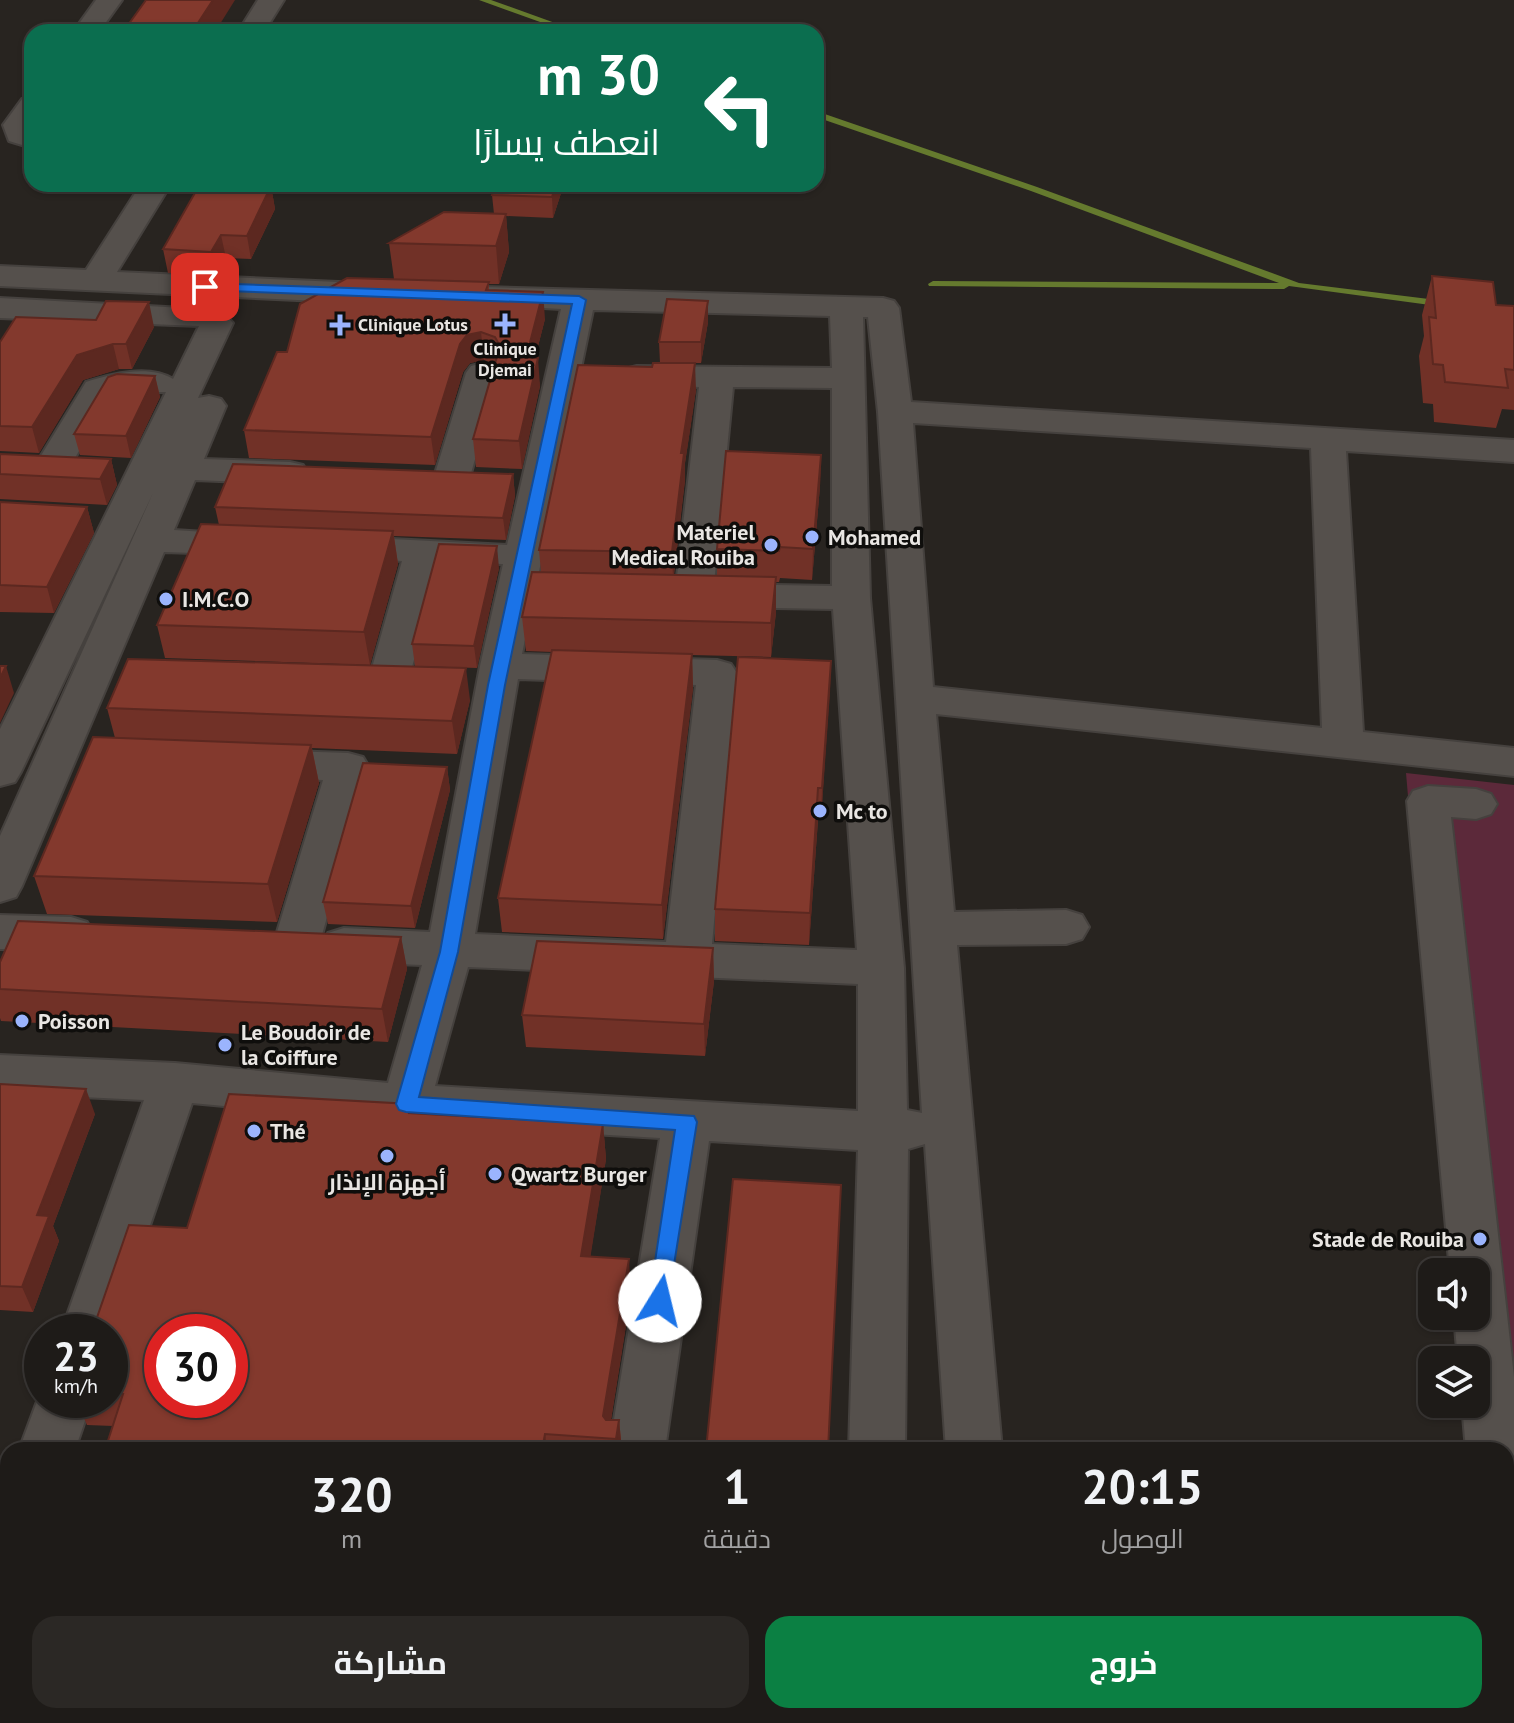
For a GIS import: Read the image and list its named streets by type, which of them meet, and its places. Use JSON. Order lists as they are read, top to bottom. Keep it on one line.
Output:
{"places":{"health":["Clinique Djemai","Clinique Lotus"],"other":["Mohamed","Materiel Medical Rouiba","I.M.C.O","Mc to","Poisson","Le Boudoir de la Coiffure","Thé","أجهزة الإنذار","Qwartz Burger","Stade de Rouiba"]},"page":{"turn":["30 m","انعطف يسارًا"],"speed":"23 km/h","limit":"30","eta":["20:15","الوصول","1","دقيقة","320","m"],"buttons":["خروج","مشاركة"]}}
